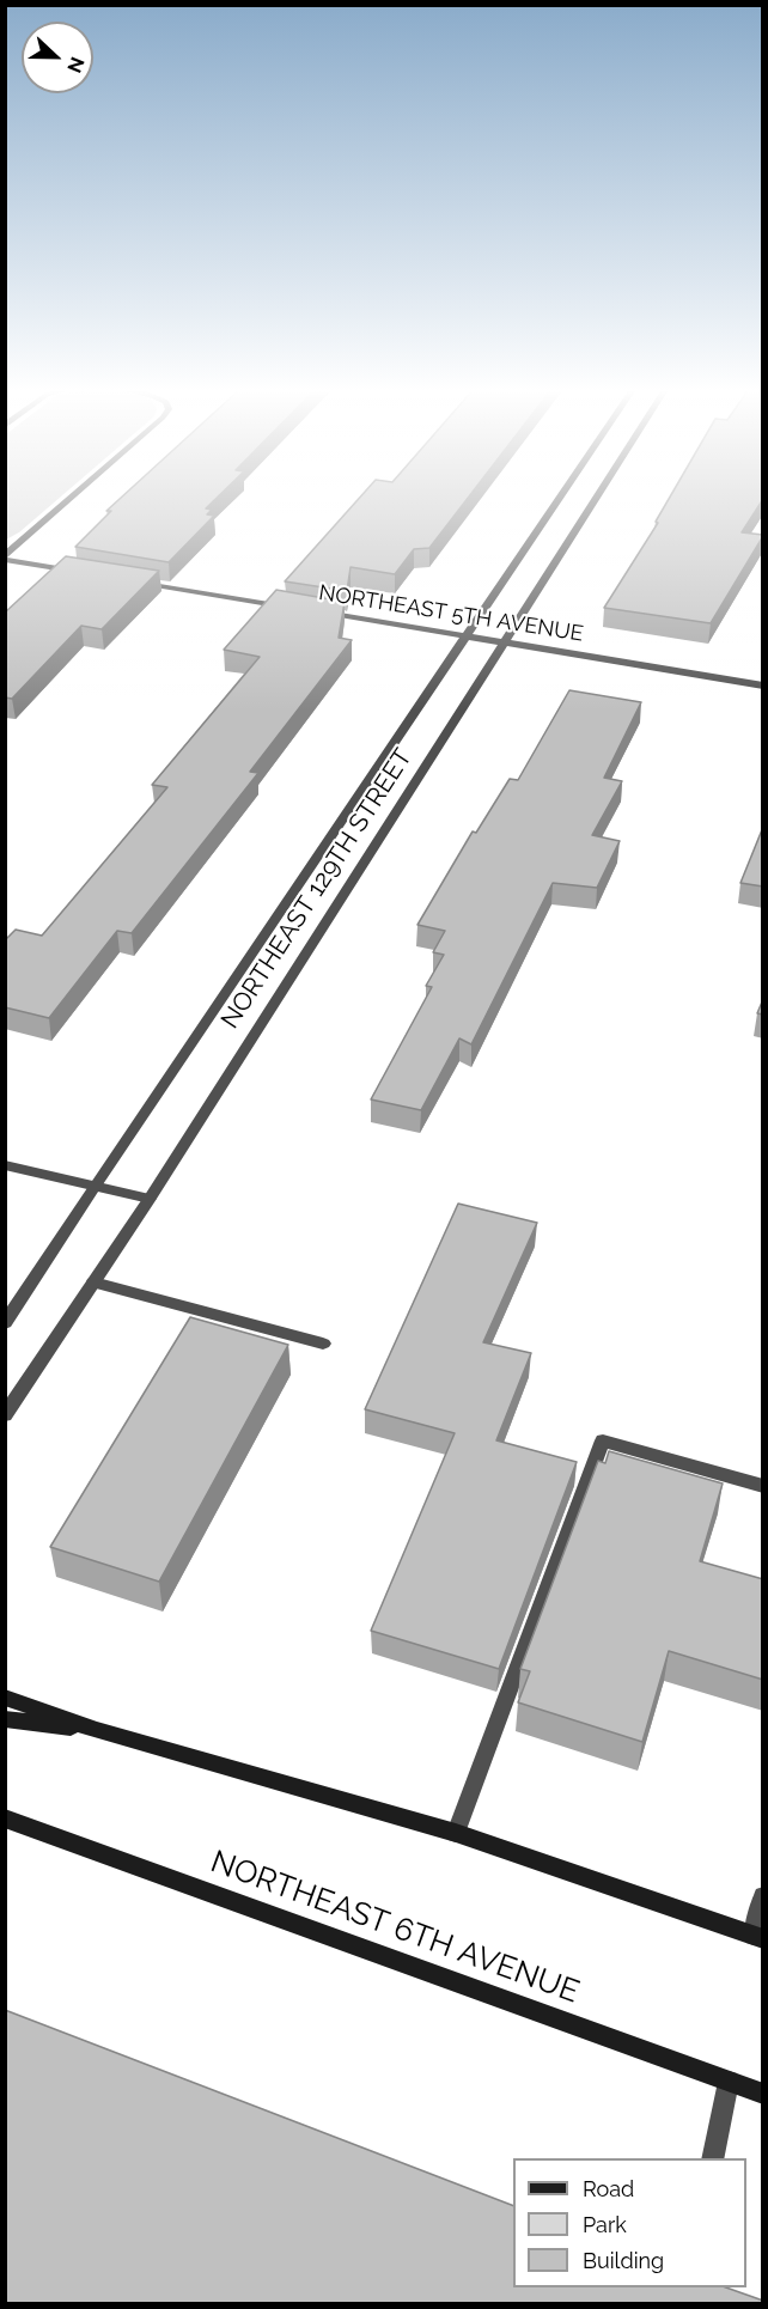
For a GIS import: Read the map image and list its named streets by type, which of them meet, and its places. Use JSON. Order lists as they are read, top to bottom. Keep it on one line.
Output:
{"streets":{"main road":["NORTHEAST 6TH AVENUE"],"street":["NORTHEAST 5TH AVENUE","NORTHEAST 129TH STREET"]},"crossings":[["NORTHEAST 5TH AVENUE","NORTHEAST 129TH STREET"]],"legend":["Road","Park","Building"],"north":"right"}
